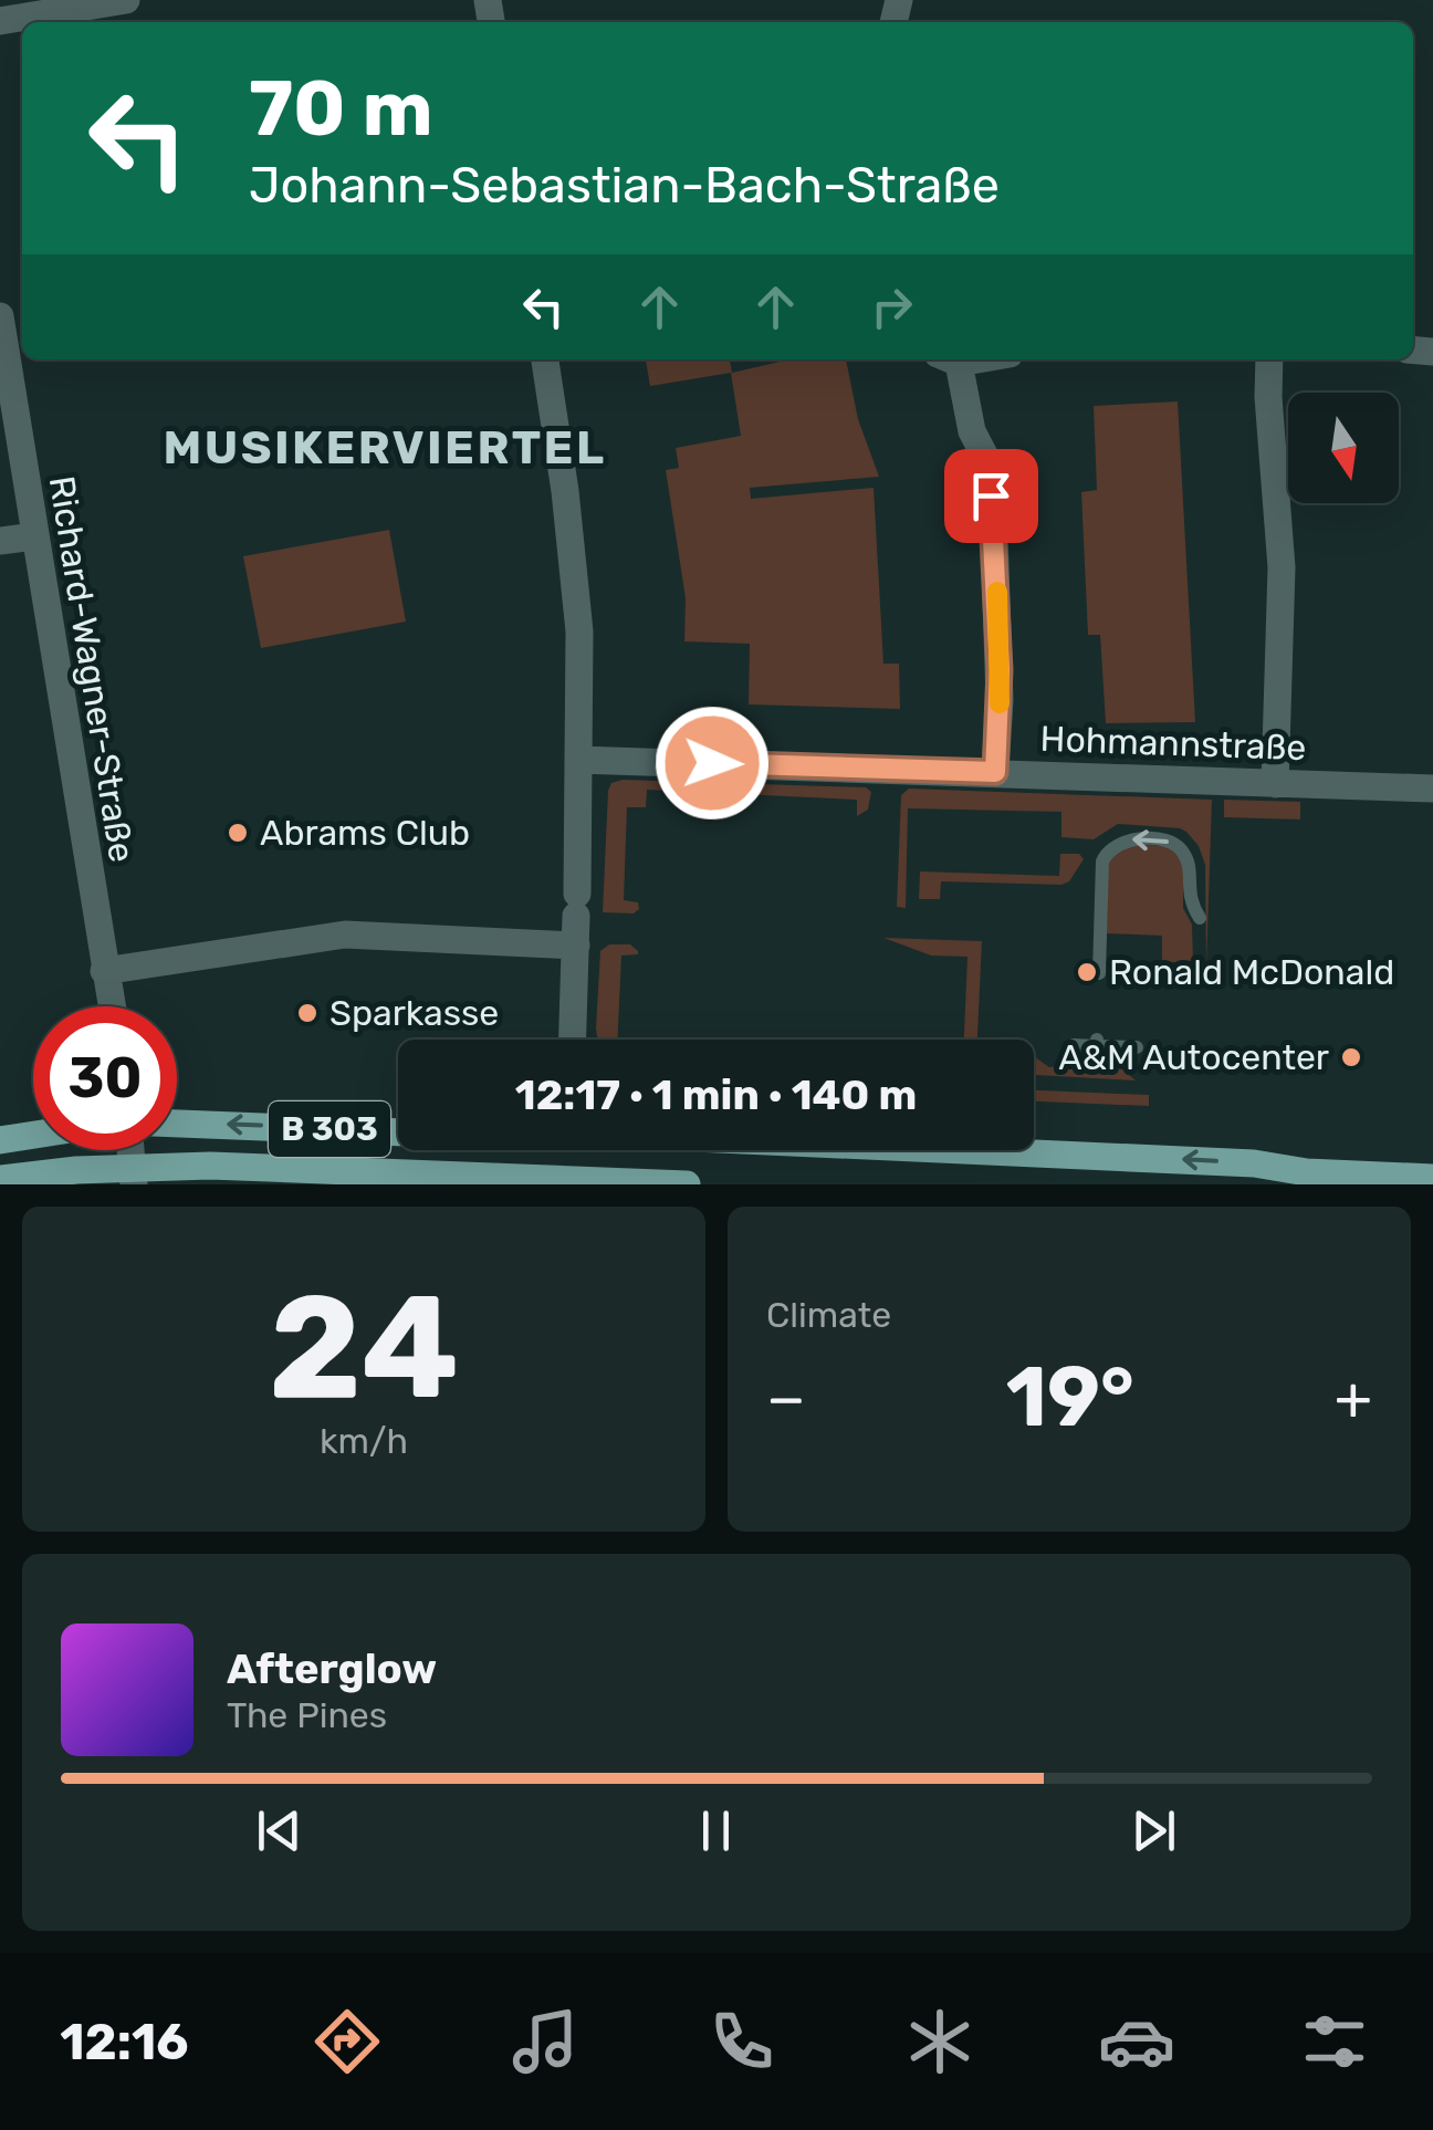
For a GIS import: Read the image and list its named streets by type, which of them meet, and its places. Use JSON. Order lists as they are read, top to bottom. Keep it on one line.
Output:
{"streets":{"main road":["B 303"],"street":["Richard-Wagner-Straße","Hohmannstraße"]},"districts":["MUSIKERVIERTEL"],"places":["Abrams Club","Ronald McDonald","Sparkasse","A&M Autocenter"],"north":"bottom","page":{"turn":["70 m","Johann-Sebastian-Bach-Straße"],"limit":"30","trip":"12:17 · 1 min · 140 m","tile":[["24","km/h"],"Climate"],"heat":["−","19°","+"],"song":["Afterglow","The Pines"],"tabs":"12:16"}}
